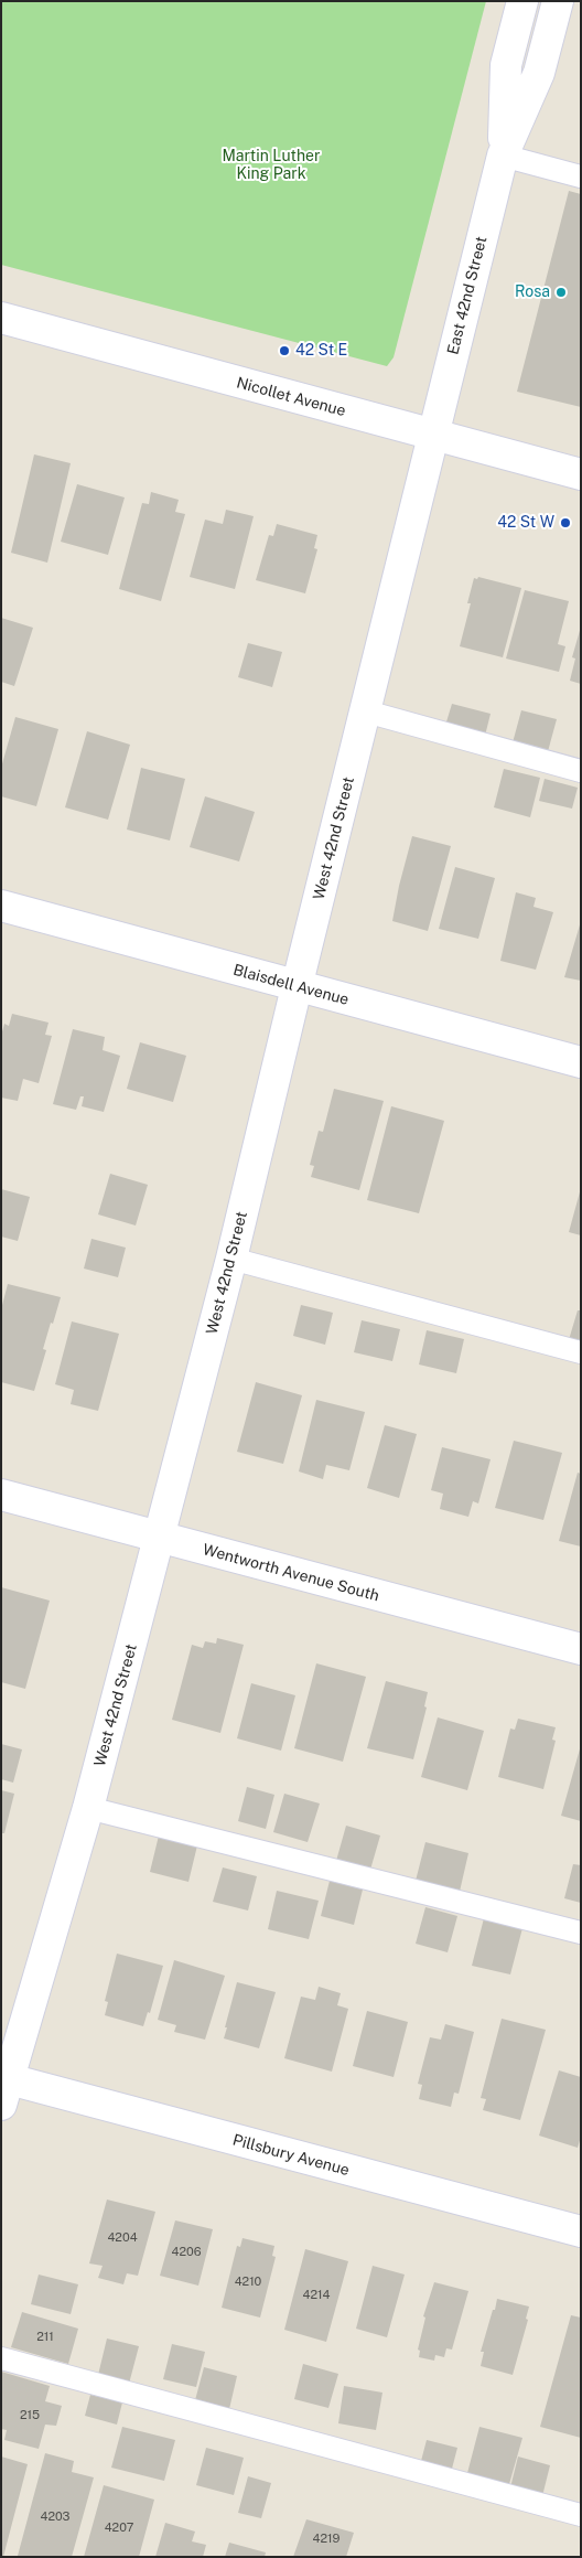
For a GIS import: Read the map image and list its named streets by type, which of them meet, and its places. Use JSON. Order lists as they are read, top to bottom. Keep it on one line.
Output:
{"streets":{"street":["East 42nd Street","Nicollet Avenue","West 42nd Street","Blaisdell Avenue","Wentworth Avenue South","Pillsbury Avenue"]},"crossings":[["East 42nd Street","Nicollet Avenue"],["East 42nd Street","West 42nd Street"],["Nicollet Avenue","West 42nd Street"],["West 42nd Street","Blaisdell Avenue"],["West 42nd Street","Wentworth Avenue South"],["West 42nd Street","Pillsbury Avenue"]],"parks":["Martin Luther King Park"],"places":["Rosa","42 St E","42 St W"],"house_numbers":["4204","4206","4210","4214","211","215","4203","4207","4219"]}
